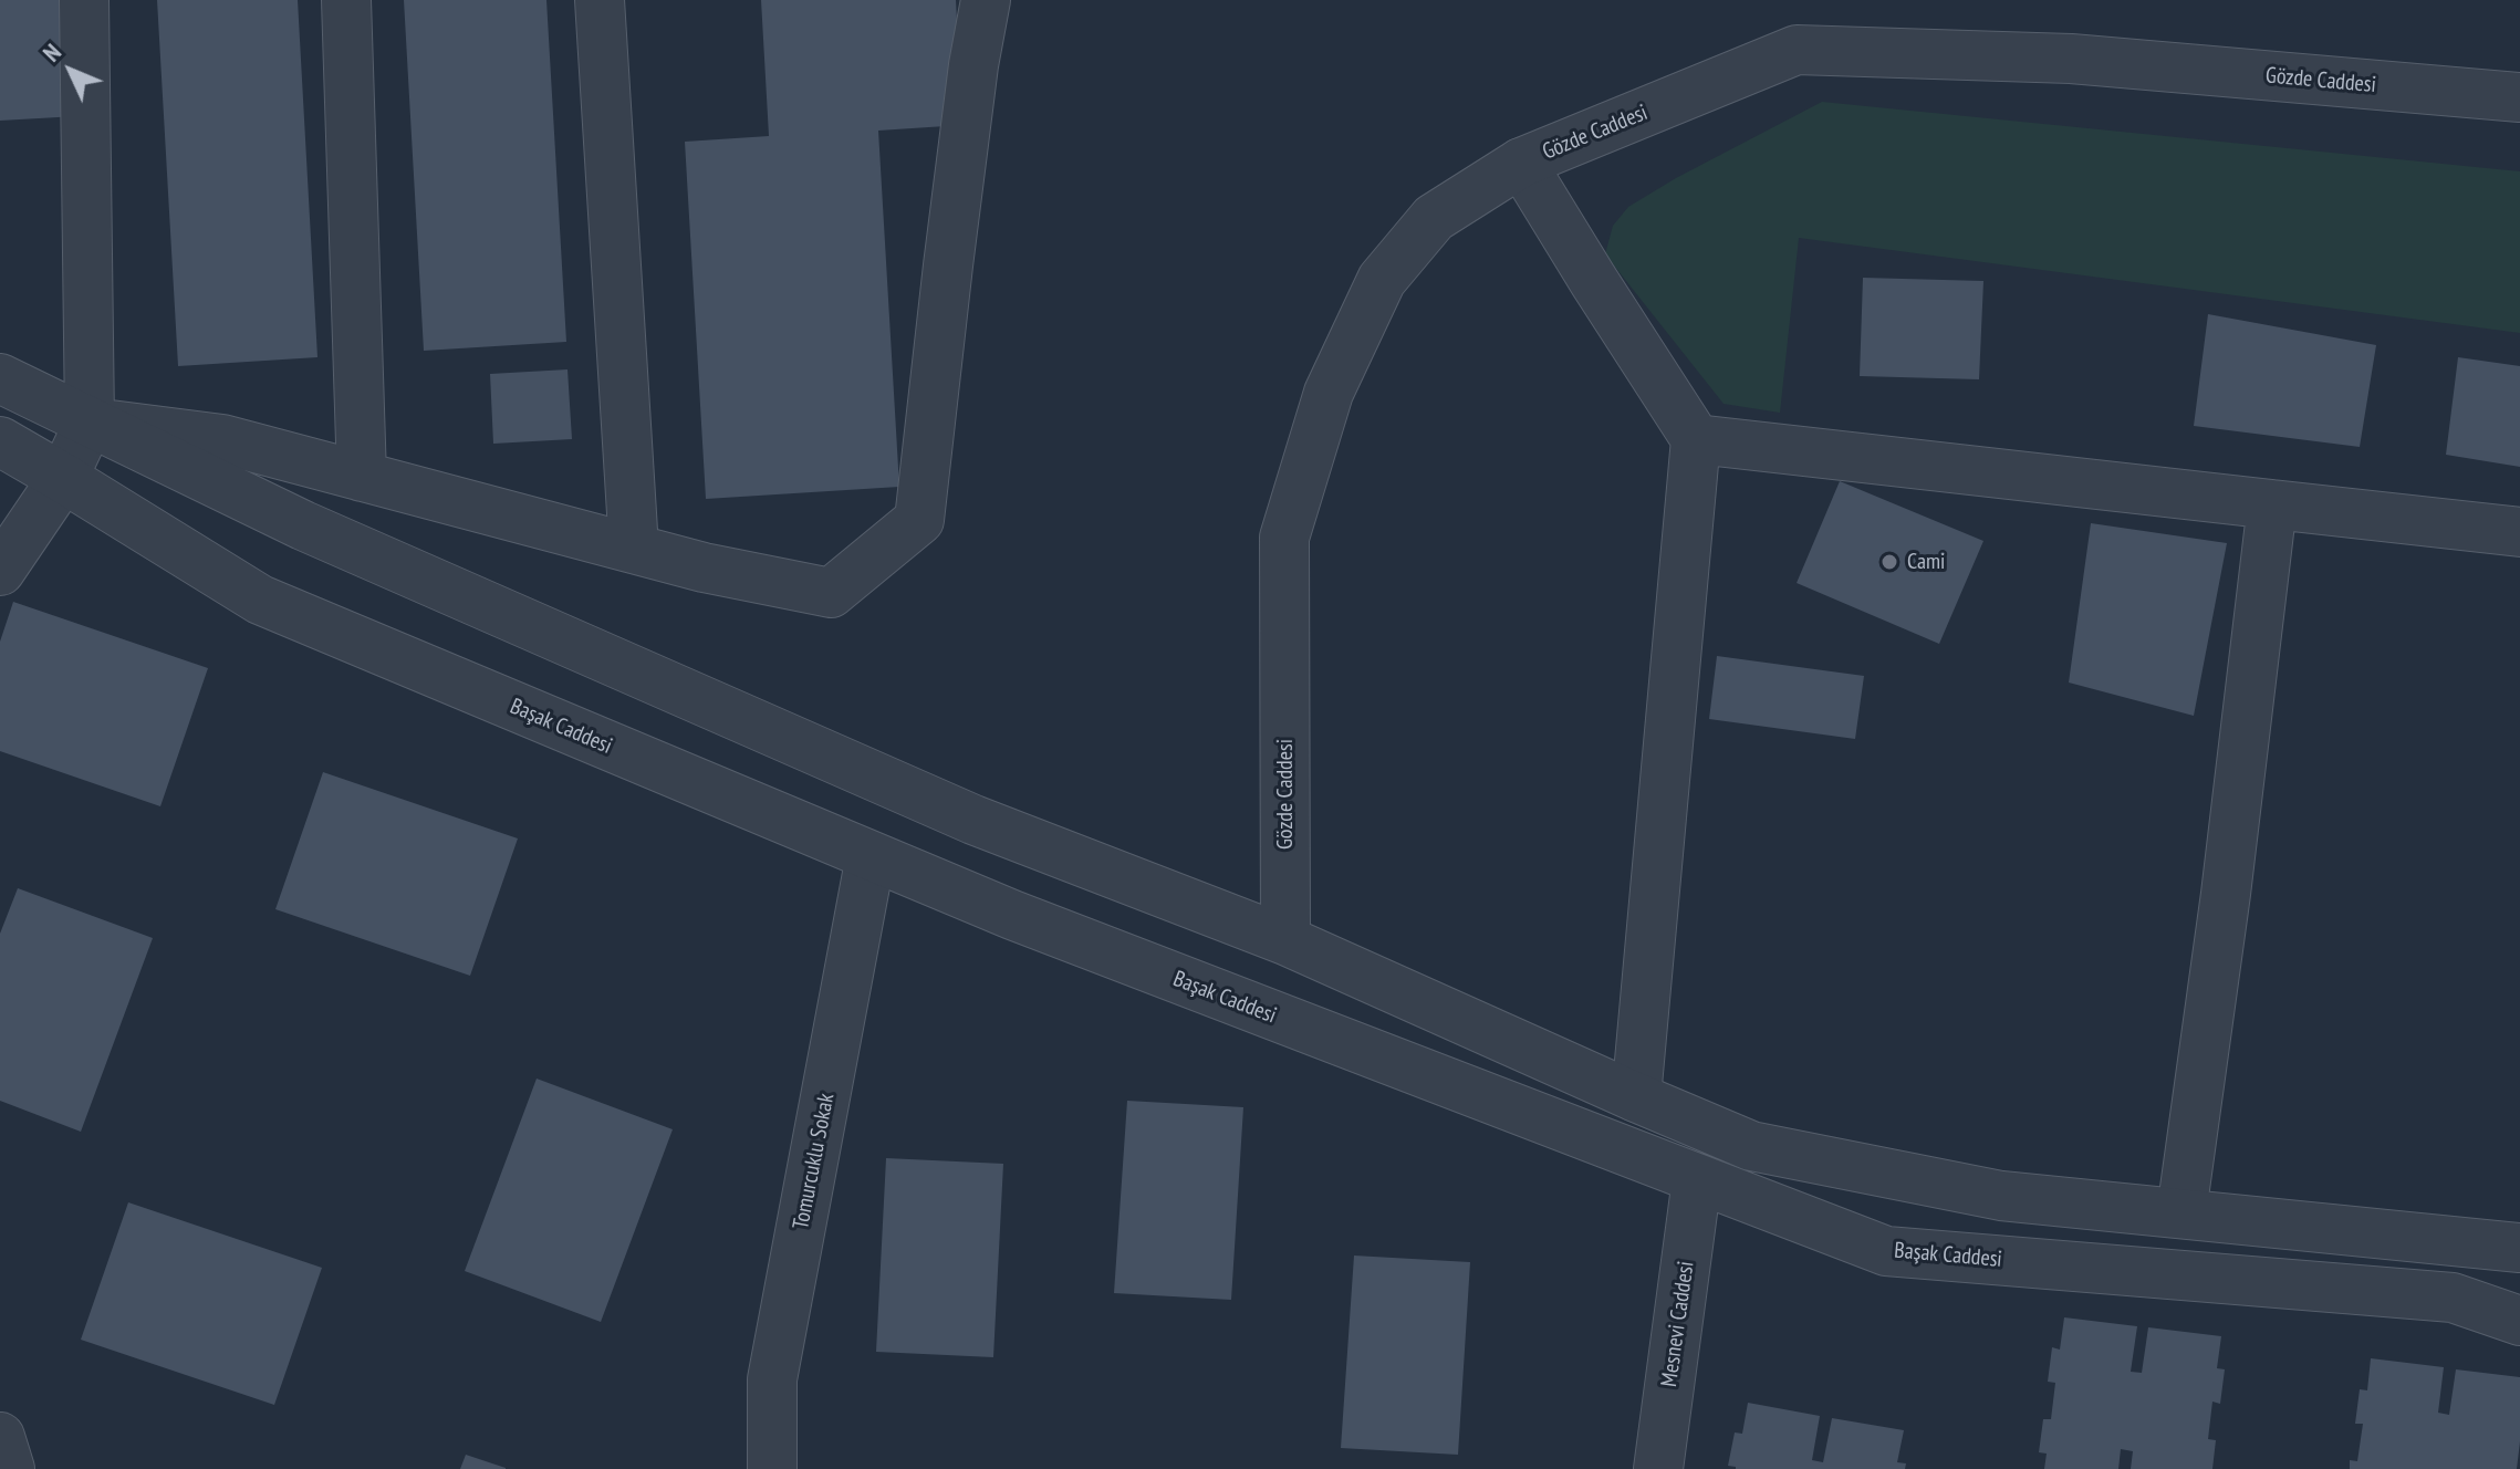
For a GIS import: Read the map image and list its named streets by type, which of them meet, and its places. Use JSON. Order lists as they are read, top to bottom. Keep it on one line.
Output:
{"streets":{"street":["Gözde Caddesi","Başak Caddesi","Tomurcuklu Sokak","Mesnevi Caddesi"]},"crossings":[["Başak Caddesi","Tomurcuklu Sokak"],["Başak Caddesi","Mesnevi Caddesi"]],"places":["Cami"],"north":"top left"}
